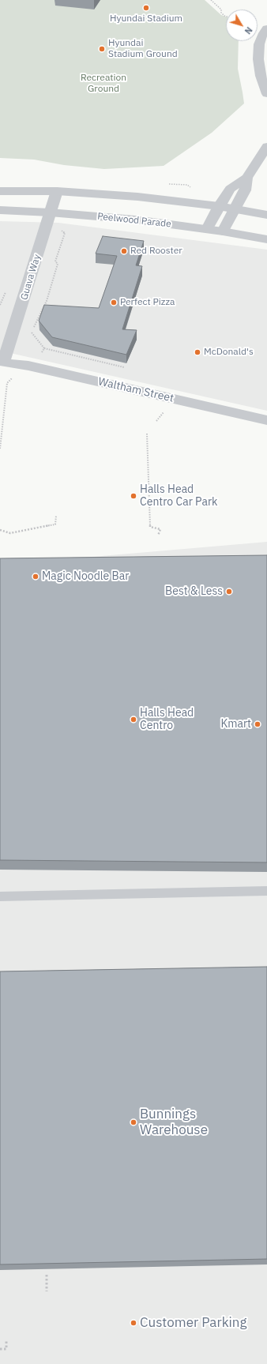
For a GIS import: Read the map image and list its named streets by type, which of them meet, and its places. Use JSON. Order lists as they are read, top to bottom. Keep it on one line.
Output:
{"streets":{"street":["Peelwood Parade","Guava Way","Waltham Street"]},"crossings":[["Peelwood Parade","Guava Way"],["Guava Way","Waltham Street"]],"parks":["Recreation Ground"],"places":["Hyundai Stadium","Hyundai Stadium Ground","Red Rooster","Perfect Pizza","McDonald's","Halls Head Centro Car Park","Magic Noodle Bar","Best & Less","Halls Head Centro","Kmart","Bunnings Warehouse","Customer Parking"],"north":"bottom right"}
